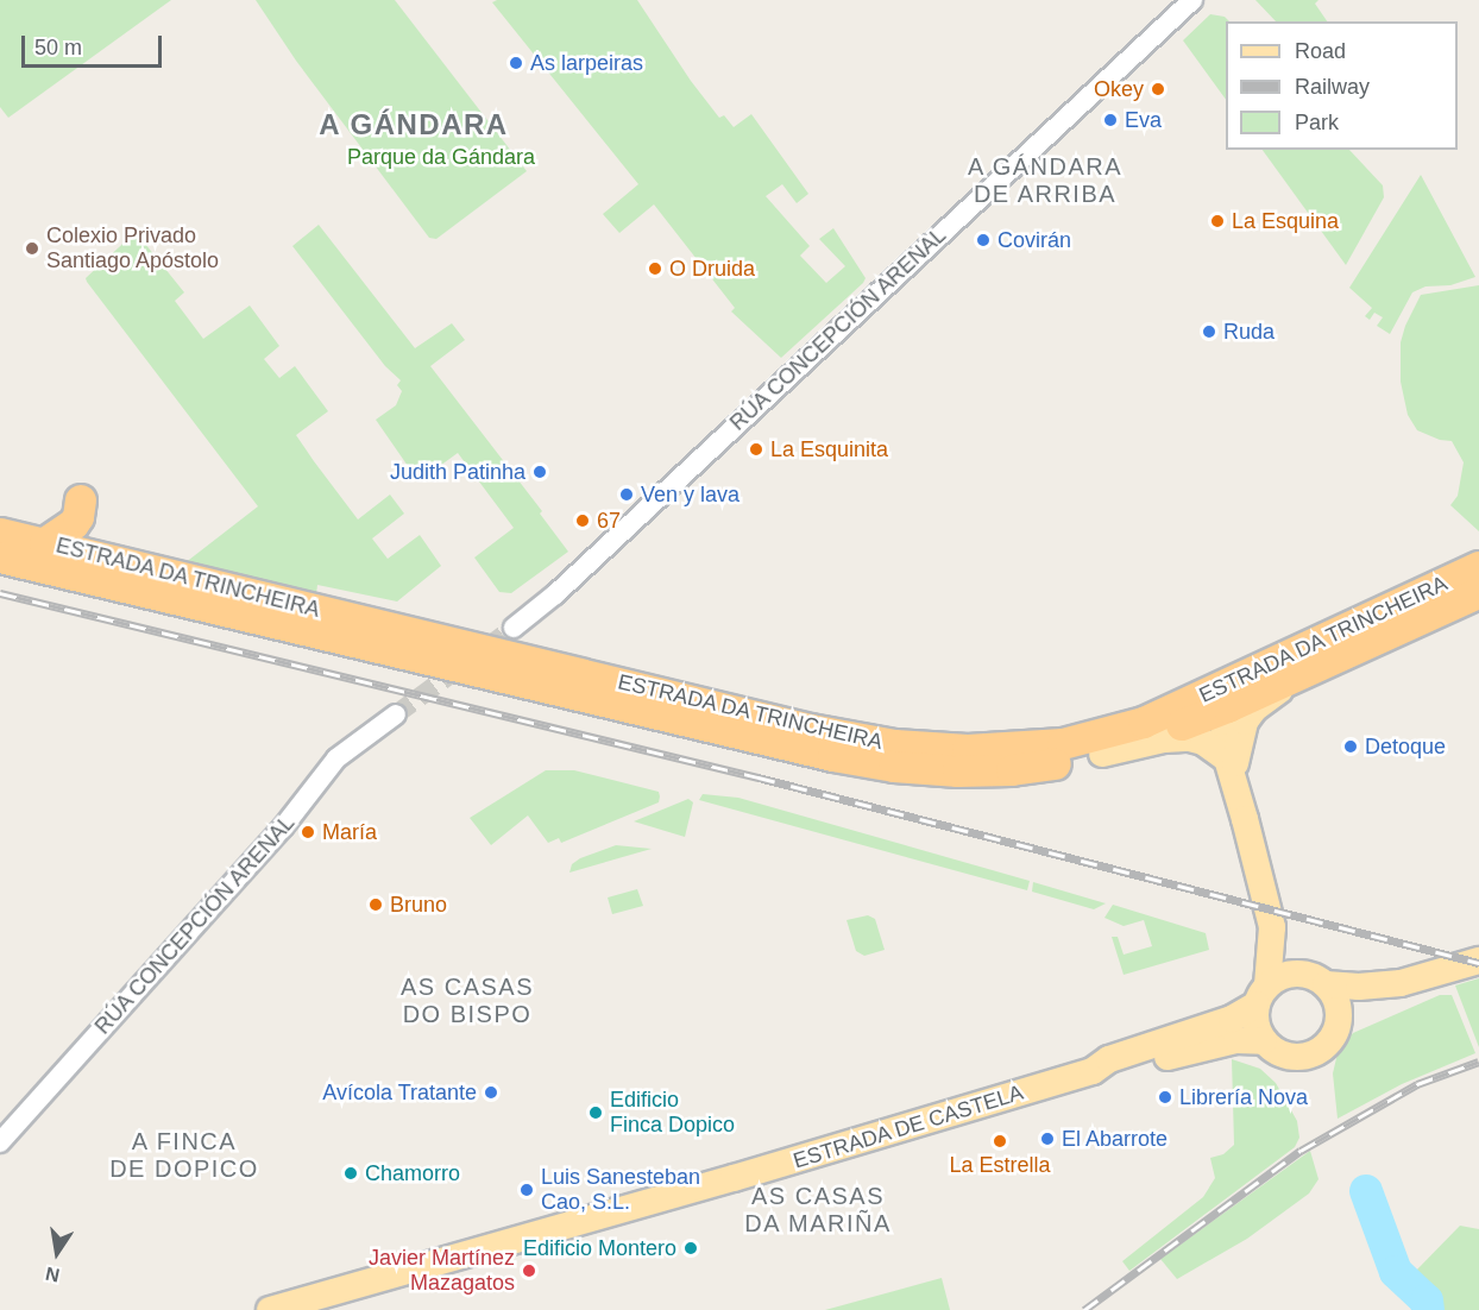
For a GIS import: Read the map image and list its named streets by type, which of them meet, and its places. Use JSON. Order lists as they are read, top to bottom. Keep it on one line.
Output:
{"streets":{"highway":["ESTRADA DA TRINCHEIRA"],"main road":["ESTRADA DE CASTELA"],"street":["RÚA CONCEPCIÓN ARENAL"]},"districts":["A GÁNDARA","A GÁNDARA DE ARRIBA","AS CASAS DO BISPO","A FINCA DE DOPICO","AS CASAS DA MARIÑA"],"parks":["Parque da Gándara"],"places":["As larpeiras","Okey","Eva","La Esquina","Covirán","Colexio Privado Santiago Apóstolo","O Druida","Ruda","La Esquinita","Judith Patinha","Ven y lava","67","Detoque","María","Bruno","Avícola Tratante","Librería Nova","Edificio Finca Dopico","El Abarrote","La Estrella","Chamorro","Luis Sanesteban Cao, S.L.","Edificio Montero","Javier Martínez Mazagatos"],"legend":["Road","Railway","Park"],"scale_bar":"50 m","north":"bottom"}
